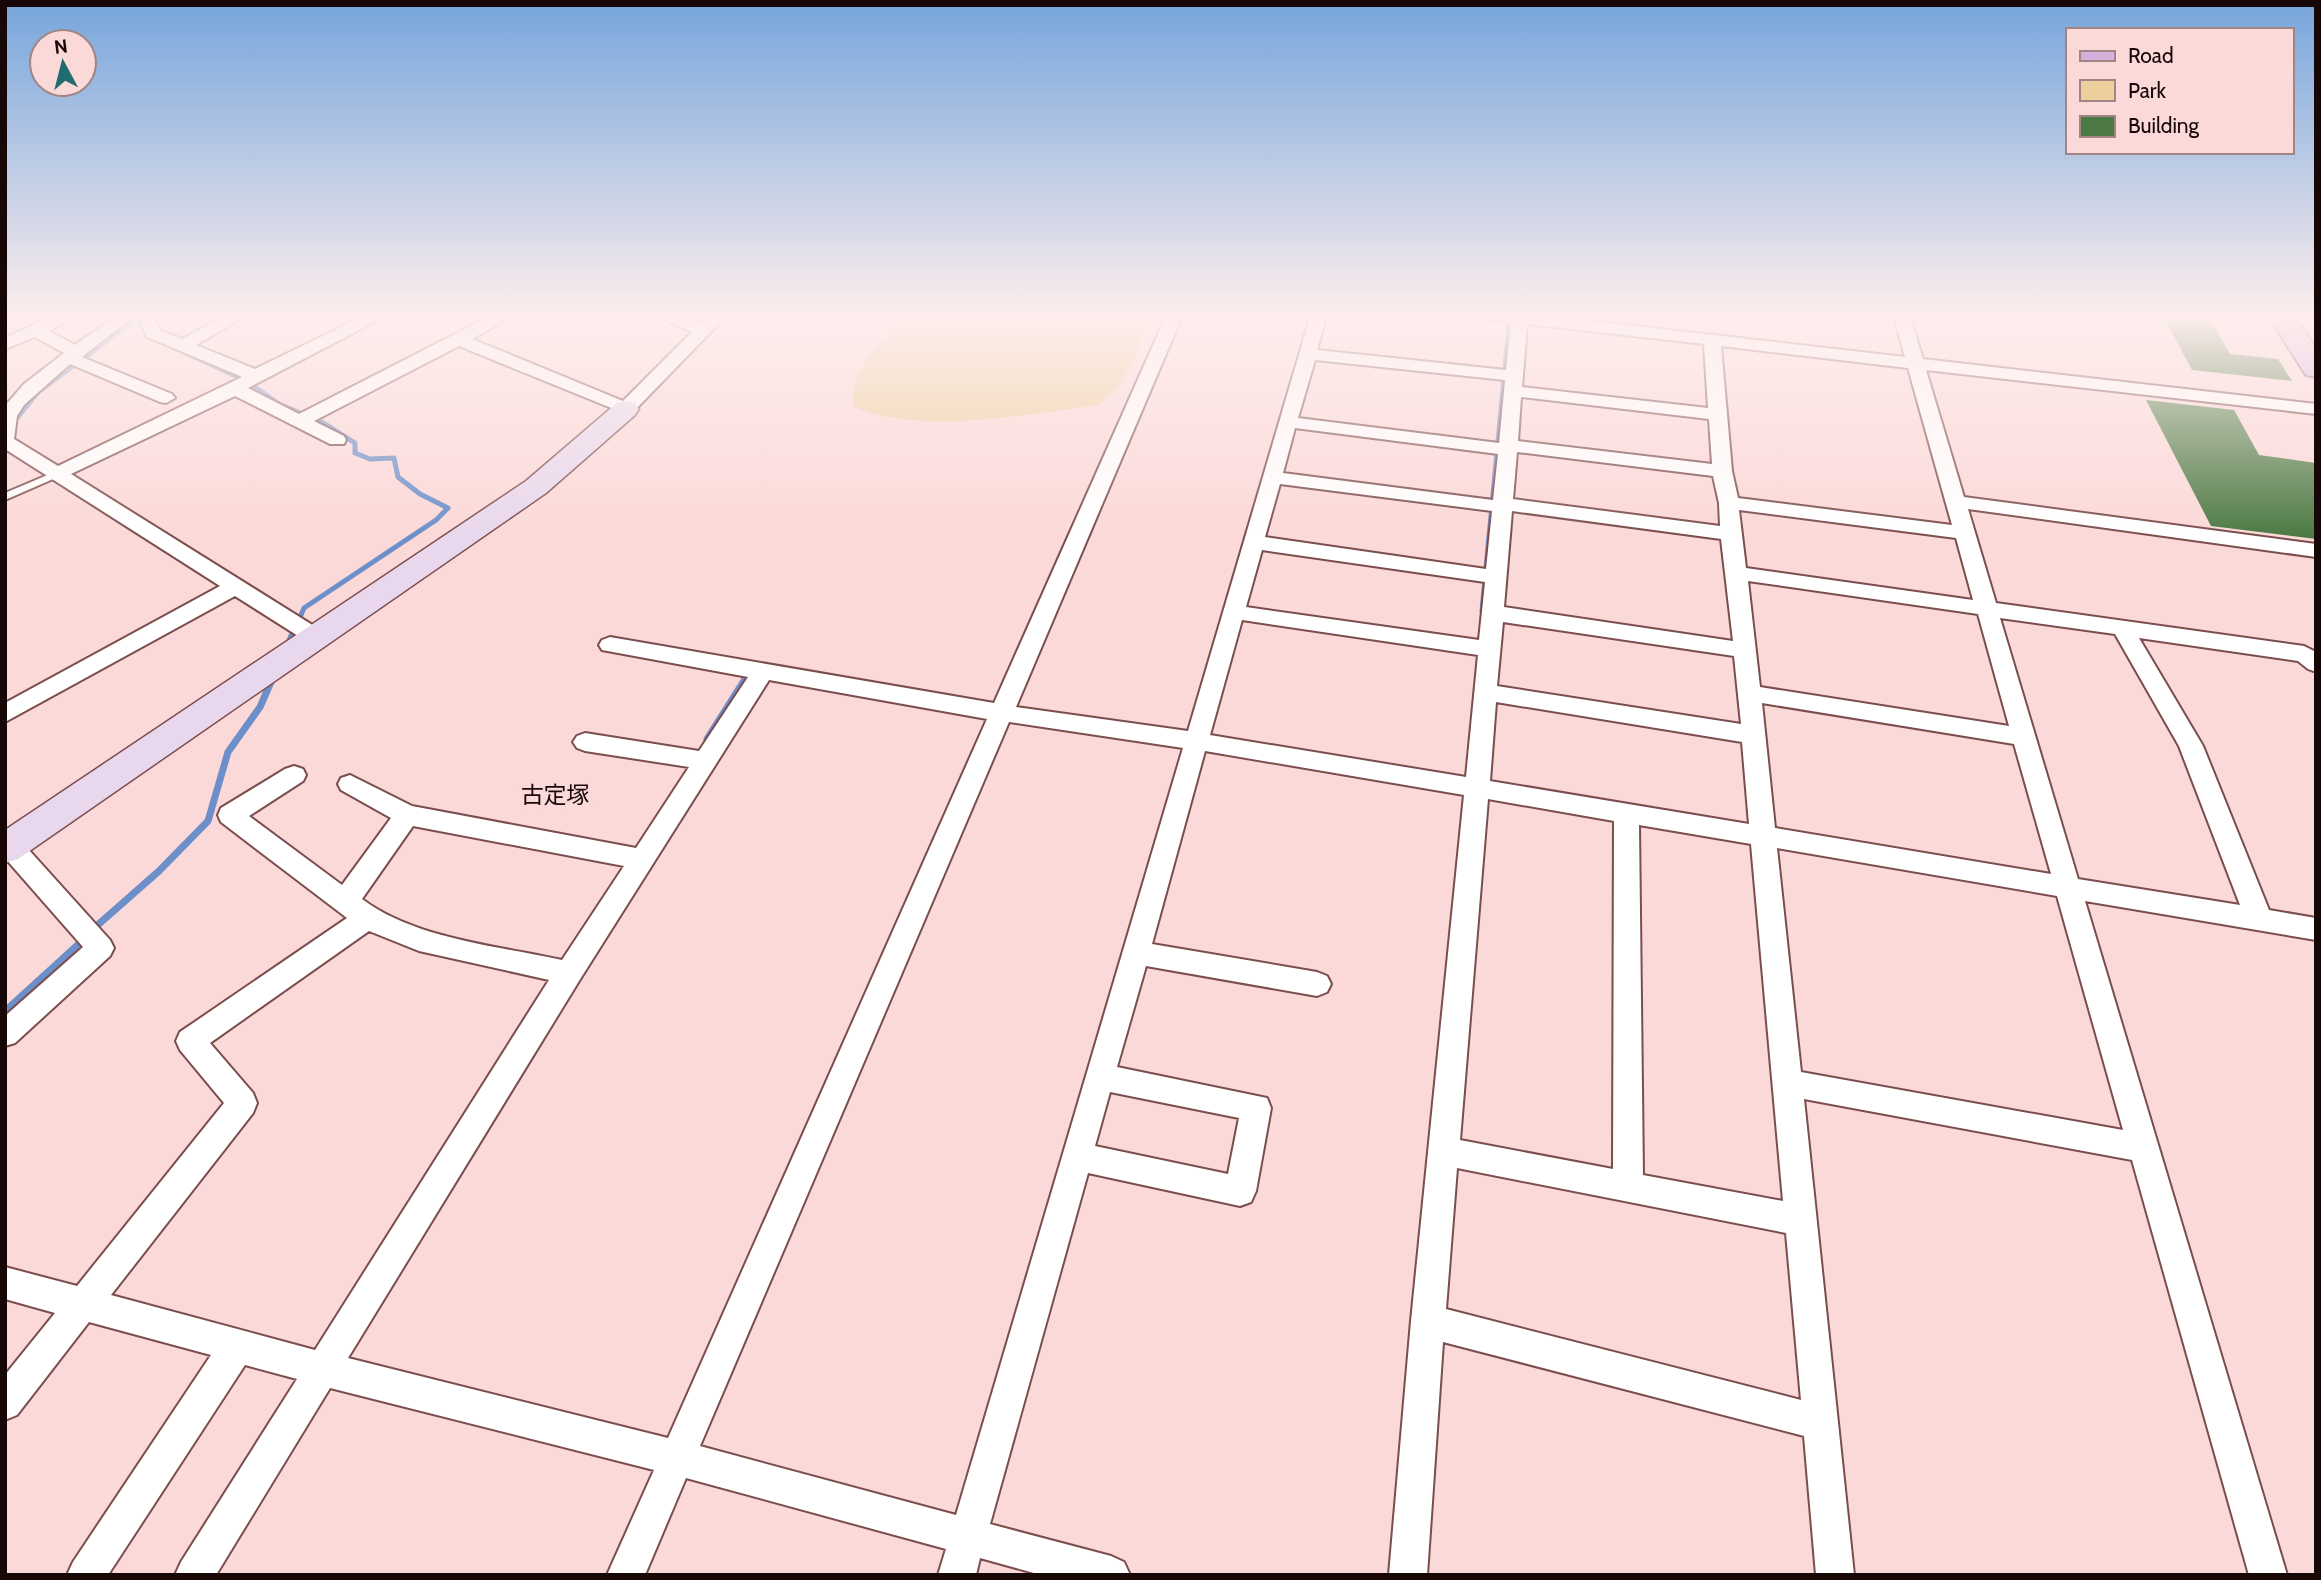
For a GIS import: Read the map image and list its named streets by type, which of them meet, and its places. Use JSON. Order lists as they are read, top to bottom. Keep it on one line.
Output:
{"districts":["古定塚"],"legend":["Road","Park","Building"],"north":"top"}
